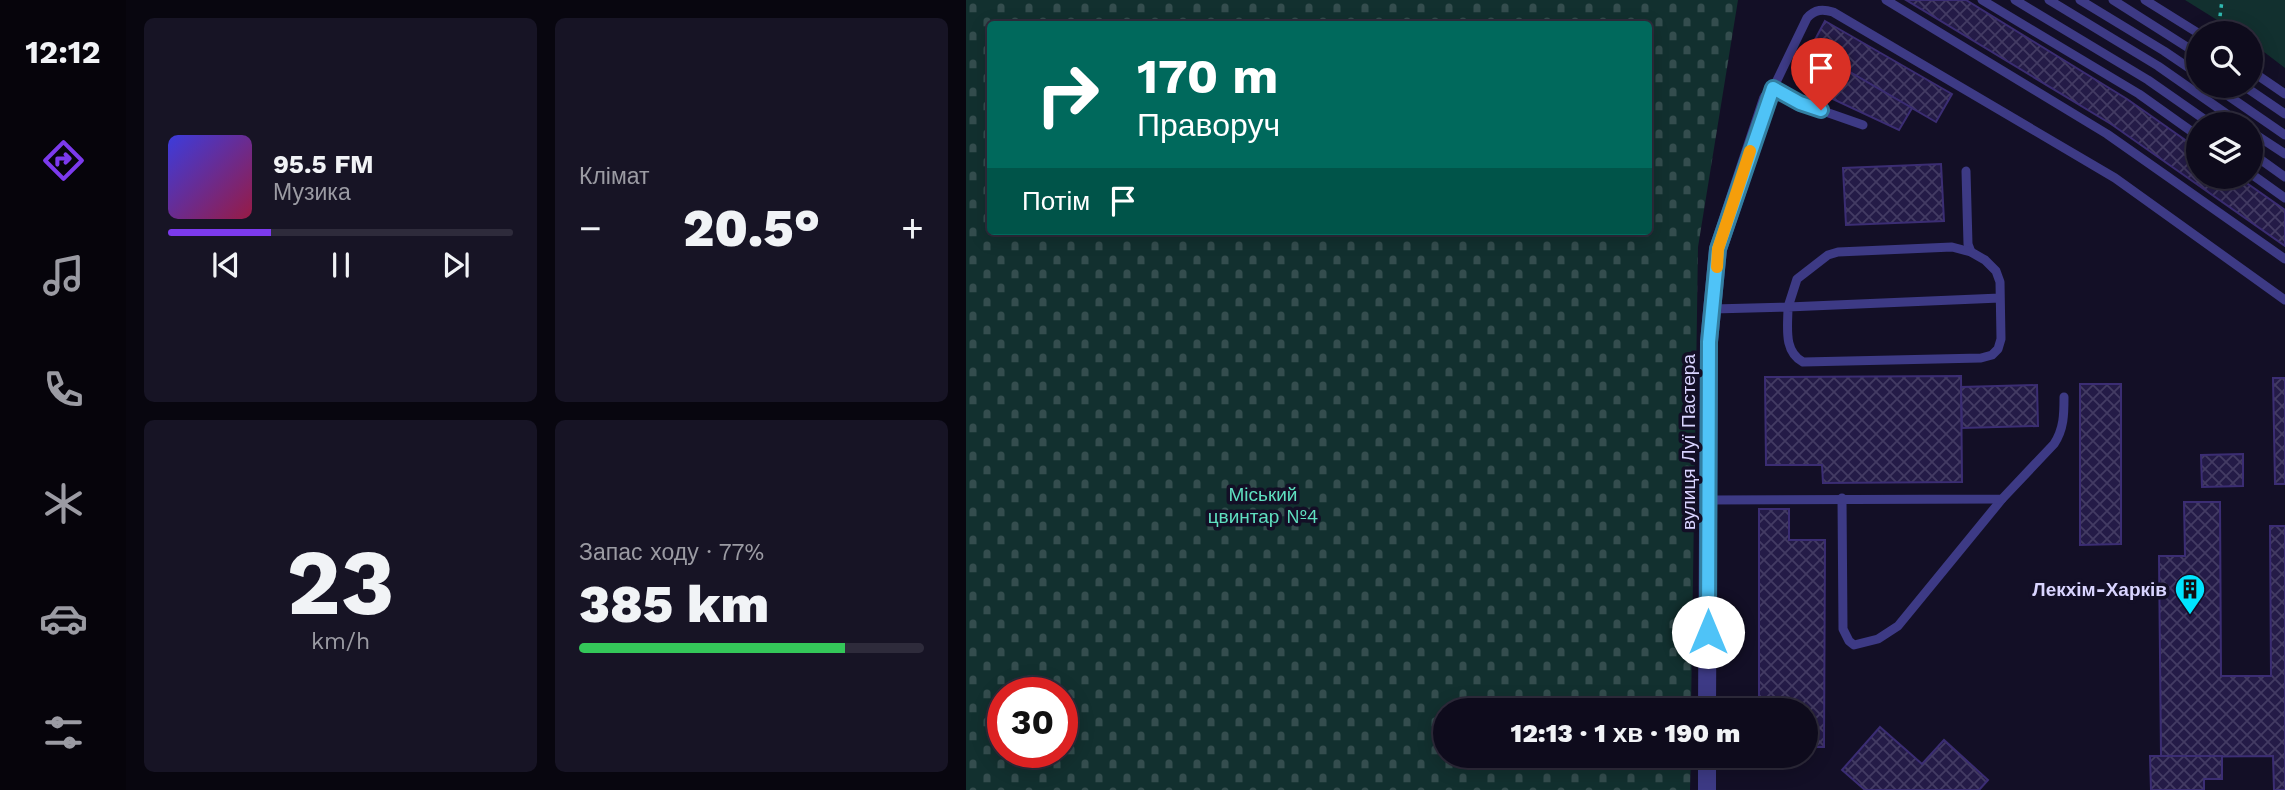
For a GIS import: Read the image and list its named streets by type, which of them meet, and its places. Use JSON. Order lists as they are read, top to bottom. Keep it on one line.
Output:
{"streets":{"street":["вулиця Луї Пастера"]},"parks":["Міський цвинтар №4"],"places":{"building":["Лекхім-Харків"]},"page":{"tabs":"12:12","tile":["Клімат",["23","km/h"],["Запас ходу · 77%","385 km"]],"turn":["170 m","Праворуч"],"song":["95.5 FM","Музика"],"then":"Потім","heat":["−","20.5°","+"],"limit":"30","trip":"12:13 · 1 хв · 190 m"}}
